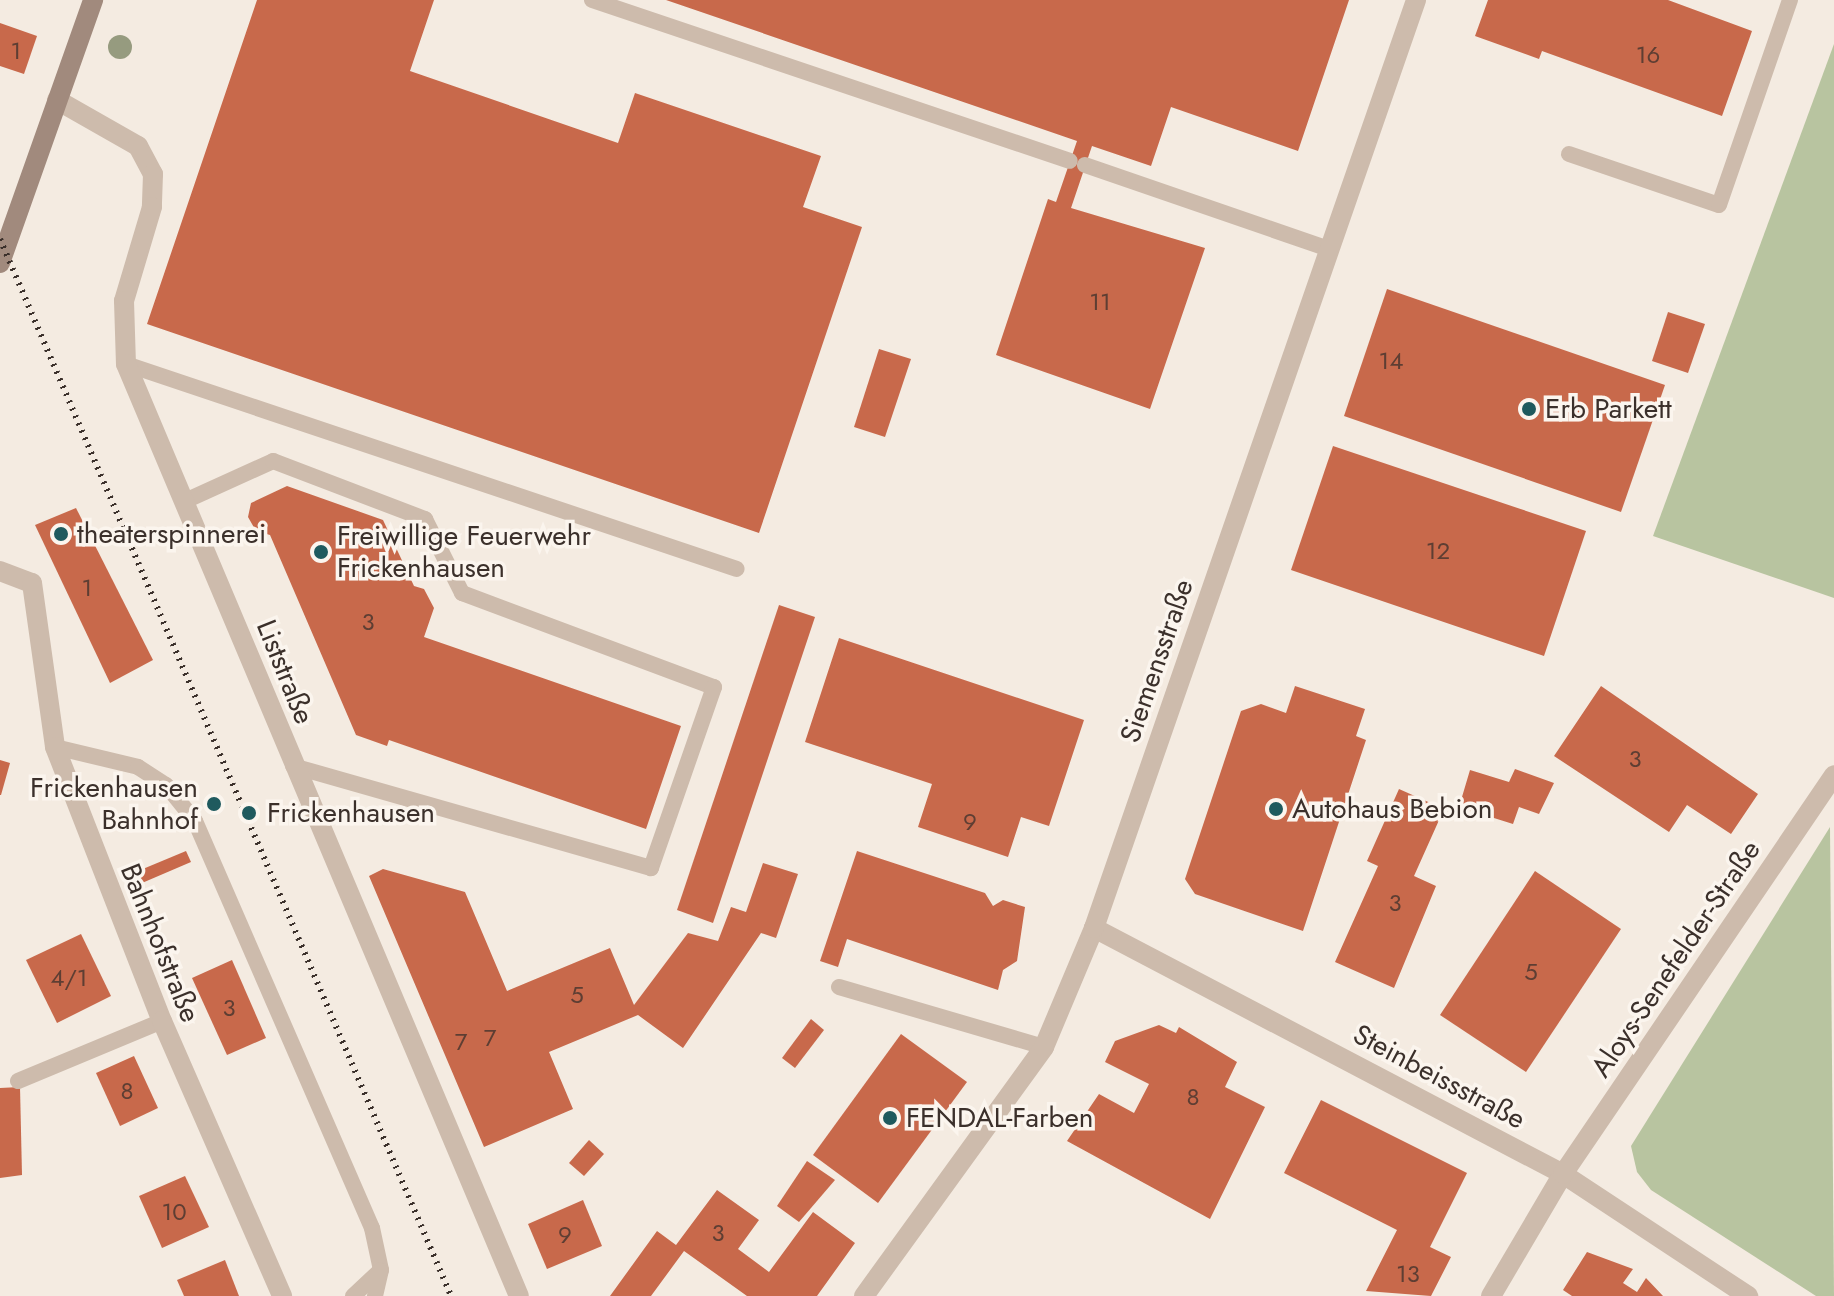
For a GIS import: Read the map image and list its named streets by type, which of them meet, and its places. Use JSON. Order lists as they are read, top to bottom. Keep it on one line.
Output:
{"streets":{"street":["Siemensstraße","Liststraße","Bahnhofstraße","Aloys-Senefelder-Straße","Steinbeissstraße"]},"crossings":[["Siemensstraße","Steinbeissstraße"],["Aloys-Senefelder-Straße","Steinbeissstraße"]],"places":["Erb Parkett","theaterspinnerei","Freiwillige Feuerwehr Frickenhausen","Frickenhausen Bahnhof","Autohaus Bebion","Frickenhausen","FENDAL-Farben"],"house_numbers":["1","16","11","14","12","1","3","3","9","3","5","4/1","5","3","7","7","8","8","10","3","9","13"]}
